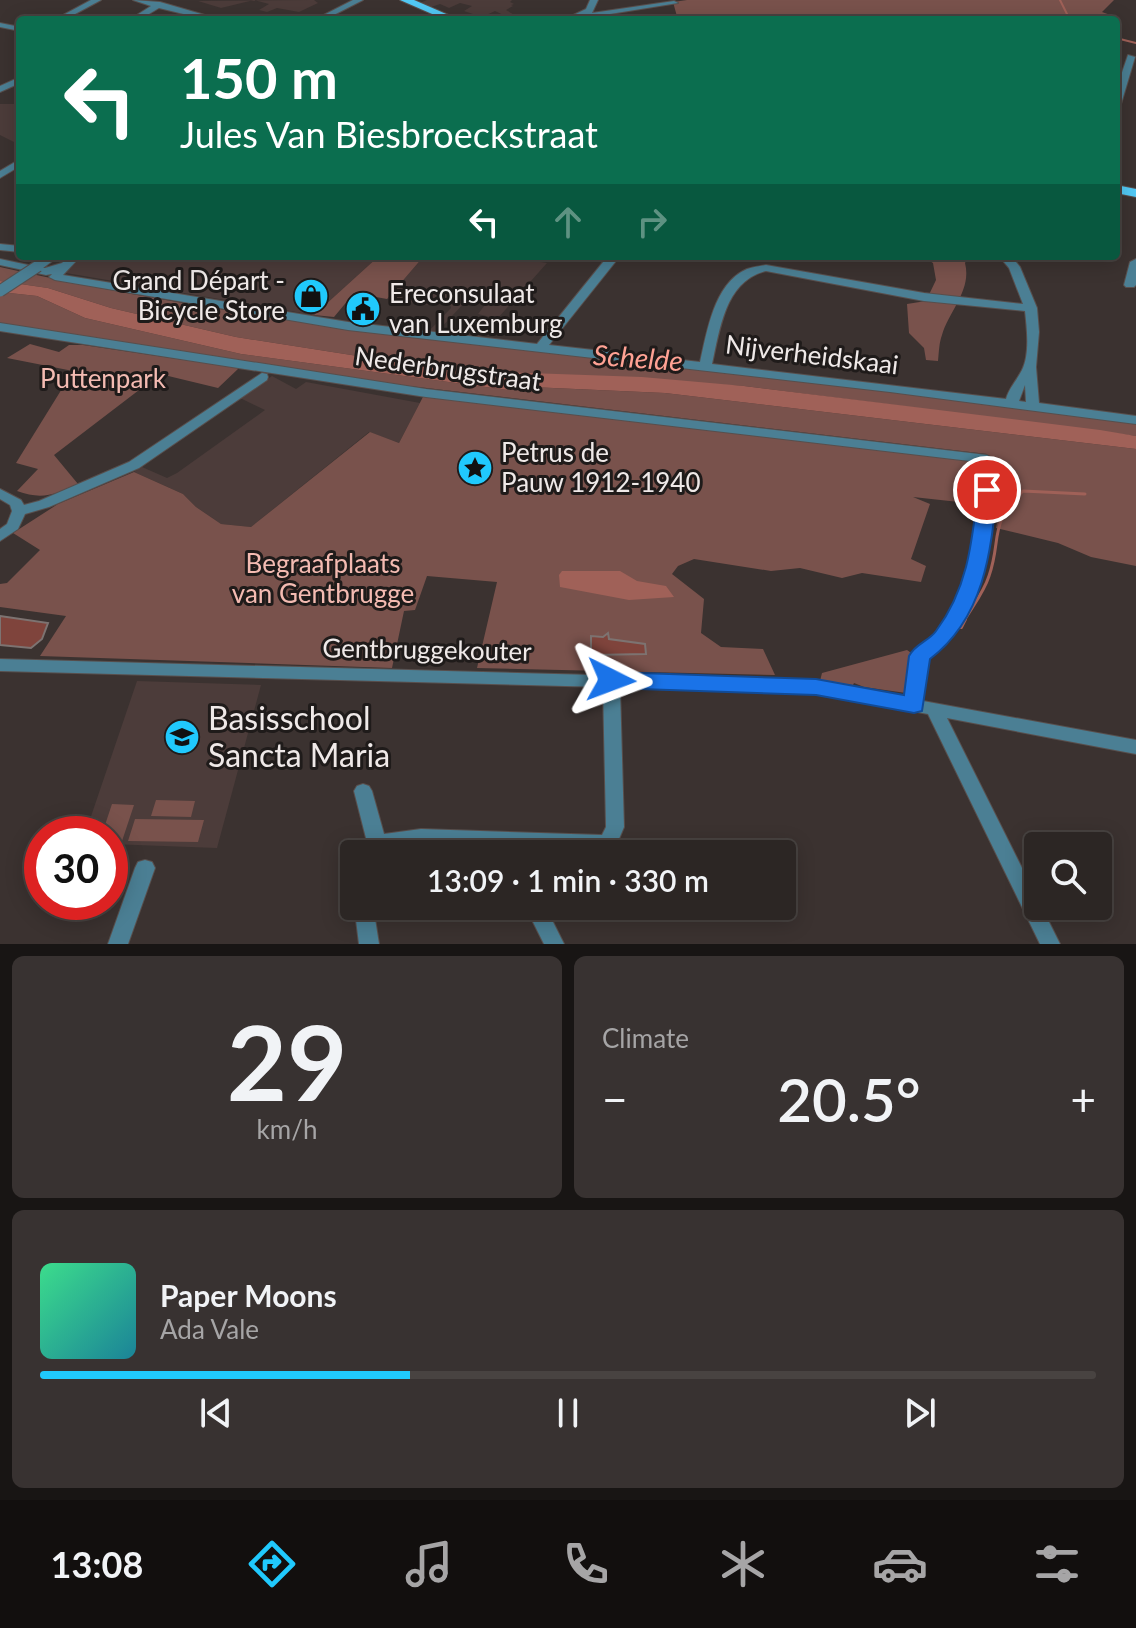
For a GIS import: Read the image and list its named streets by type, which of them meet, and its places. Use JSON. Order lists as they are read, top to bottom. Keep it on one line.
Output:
{"streets":{"street":["Nijverheidskaai","Nederbrugstraat","Gentbruggekouter"]},"water":["Schelde"],"parks":["Puttenpark","Begraafplaats van Gentbrugge"],"places":{"shop":["Grand Départ - Bicycle Store"],"public building":["Ereconsulaat van Luxemburg"],"place":["Petrus de Pauw 1912-1940"],"school or university":["Basisschool Sancta Maria"]},"page":{"turn":["150 m","Jules Van Biesbroeckstraat"],"limit":"30","trip":"13:09 · 1 min · 330 m","tile":[["29","km/h"],"Climate"],"heat":["−","20.5°","+"],"song":["Paper Moons","Ada Vale"],"tabs":"13:08"}}
